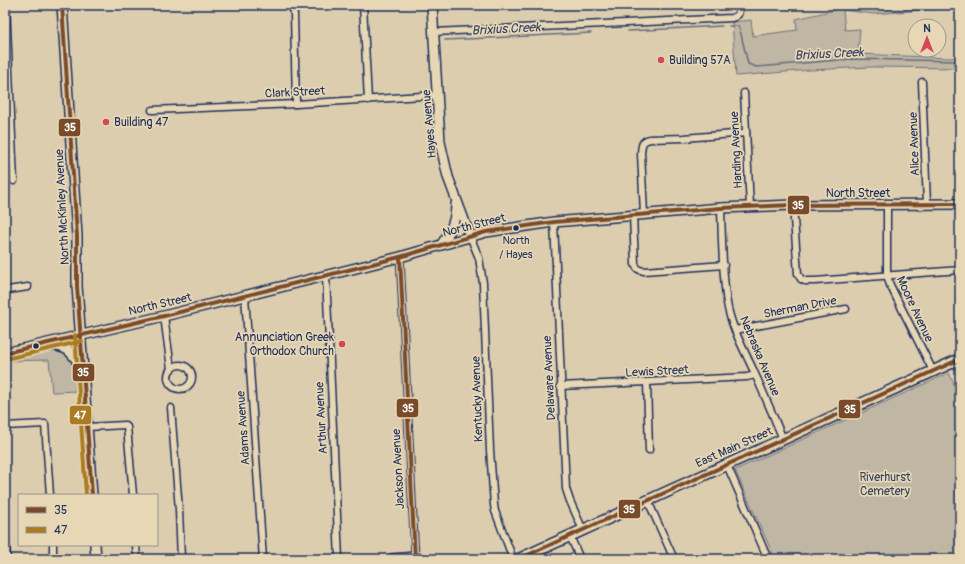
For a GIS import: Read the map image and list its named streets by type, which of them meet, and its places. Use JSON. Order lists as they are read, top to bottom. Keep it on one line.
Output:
{"streets":{"main road":["East Main Street"],"street":["Clark Street","Hayes Avenue","Alice Avenue","Harding Avenue","North Street","North McKinley Avenue","Sherman Drive","Moore Avenue","Nebraska Avenue","Lewis Street","Delaware Avenue","Kentucky Avenue","Arthur Avenue","Adams Avenue","Jackson Avenue"]},"crossings":[["Clark Street","Hayes Avenue"],["Hayes Avenue","North Street"],["Hayes Avenue","Kentucky Avenue"],["Alice Avenue","North Street"],["Harding Avenue","North Street"],["North Street","North McKinley Avenue"],["North Street","Moore Avenue"],["North Street","Nebraska Avenue"],["North Street","Delaware Avenue"],["North Street","Kentucky Avenue"],["North Street","Arthur Avenue"],["North Street","Adams Avenue"],["North Street","Jackson Avenue"],["Sherman Drive","Nebraska Avenue"],["Moore Avenue","East Main Street"],["Nebraska Avenue","Lewis Street"],["Nebraska Avenue","East Main Street"],["Lewis Street","Delaware Avenue"],["Delaware Avenue","East Main Street"]],"water":["Brixius Creek"],"parks":["Riverhurst Cemetery"],"places":["Building 57A","Building 47","North / Hayes","Annunciation Greek Orthodox Church"],"lines":["transit line 35","transit line 47"],"legend":["35","47"],"north":"top"}
